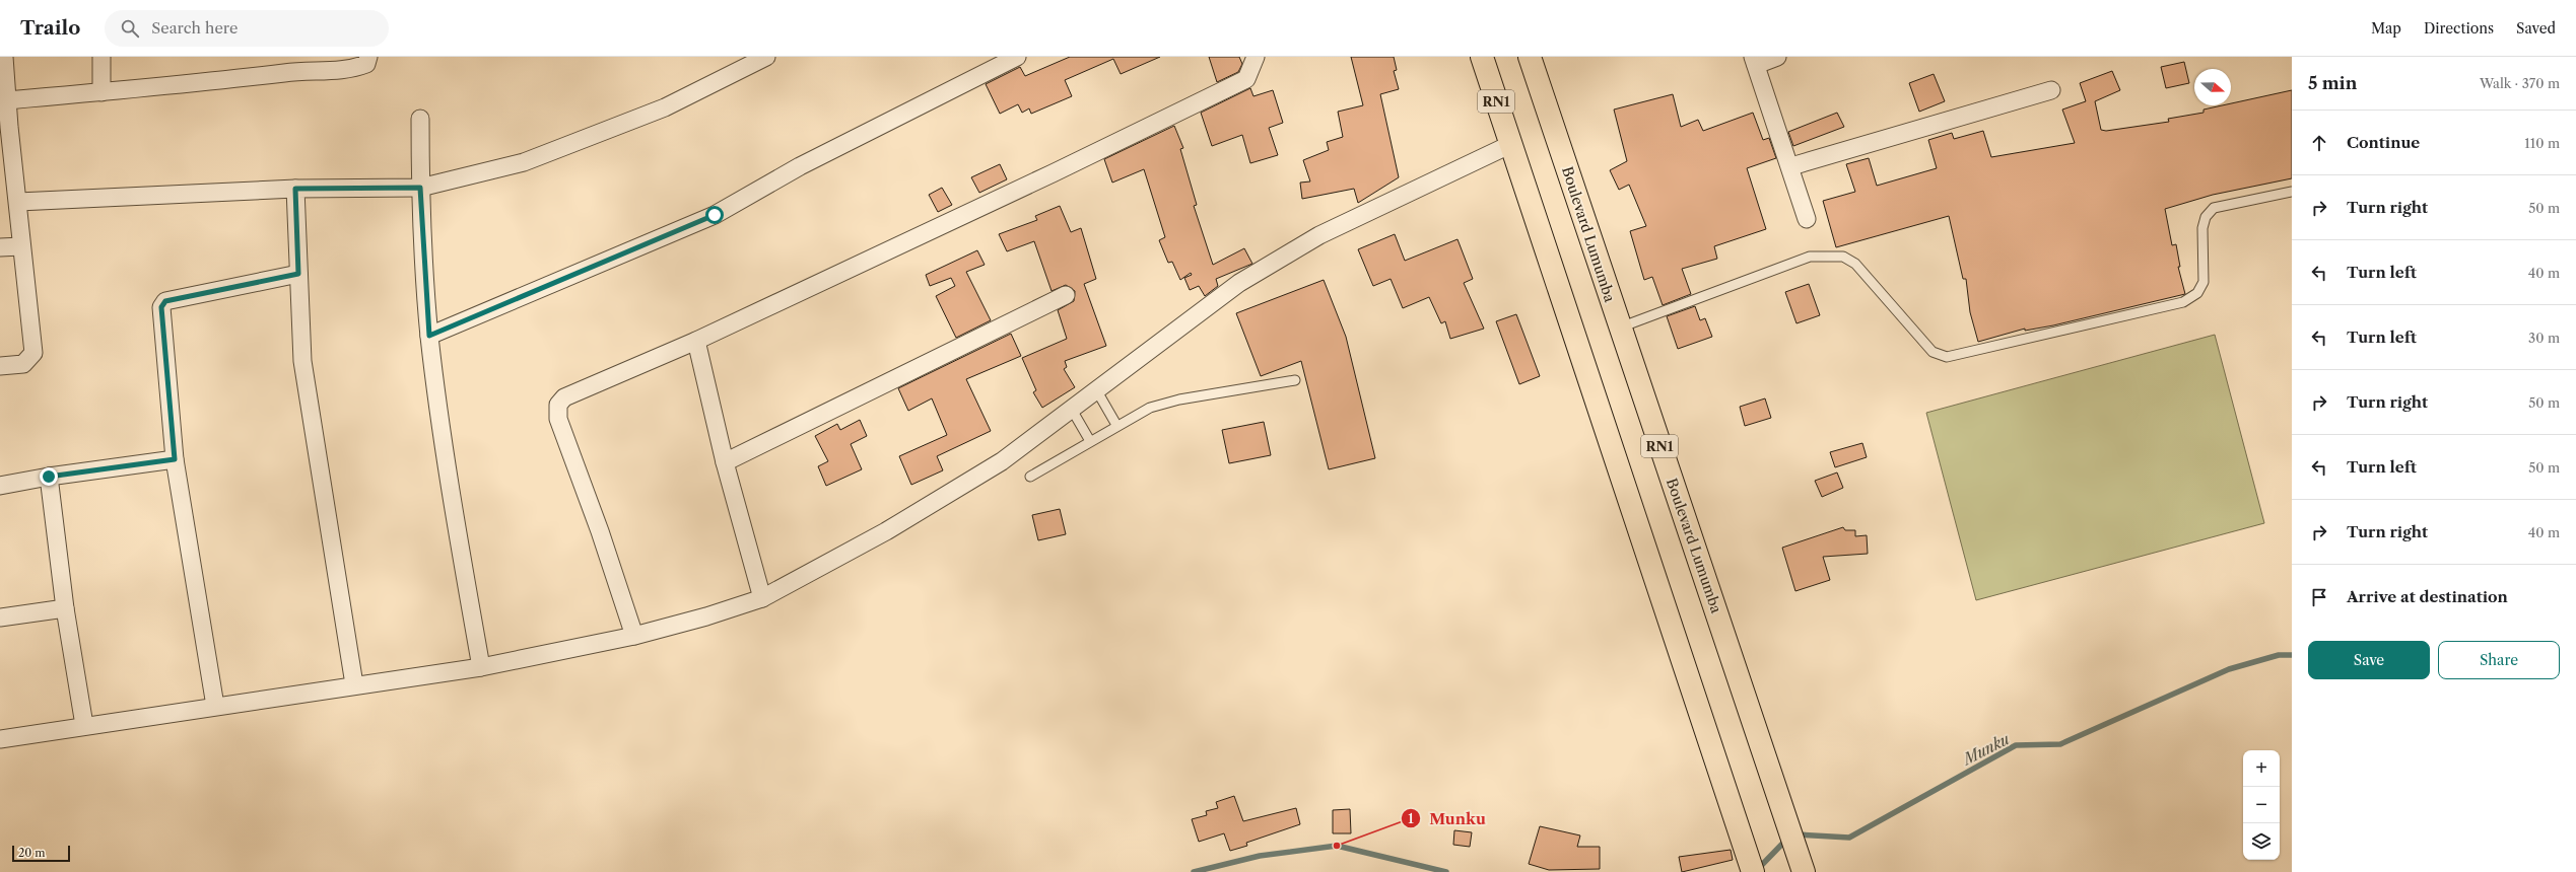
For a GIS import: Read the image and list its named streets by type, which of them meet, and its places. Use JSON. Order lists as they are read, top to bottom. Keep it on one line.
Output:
{"streets":{"highway":["RN1","Boulevard Lumumba"]},"water":["Munku"],"places":["Munku"],"scale_bar":"20 m","north":"right","page":{"header":"Trailo","search":"Search here","nav":["Map","Directions","Saved"],"heading":["5 min","Walk · 370 m"],"list":[["Continue","110 m"],["Turn right","50 m"],["Turn left","40 m"],["Turn left","30 m"],["Turn right","50 m"],["Turn left","50 m"],["Turn right","40 m"],"Arrive at destination"],"buttons":["Save","Share"],"map_buttons":["+","−"],"scale":"20 m"}}
